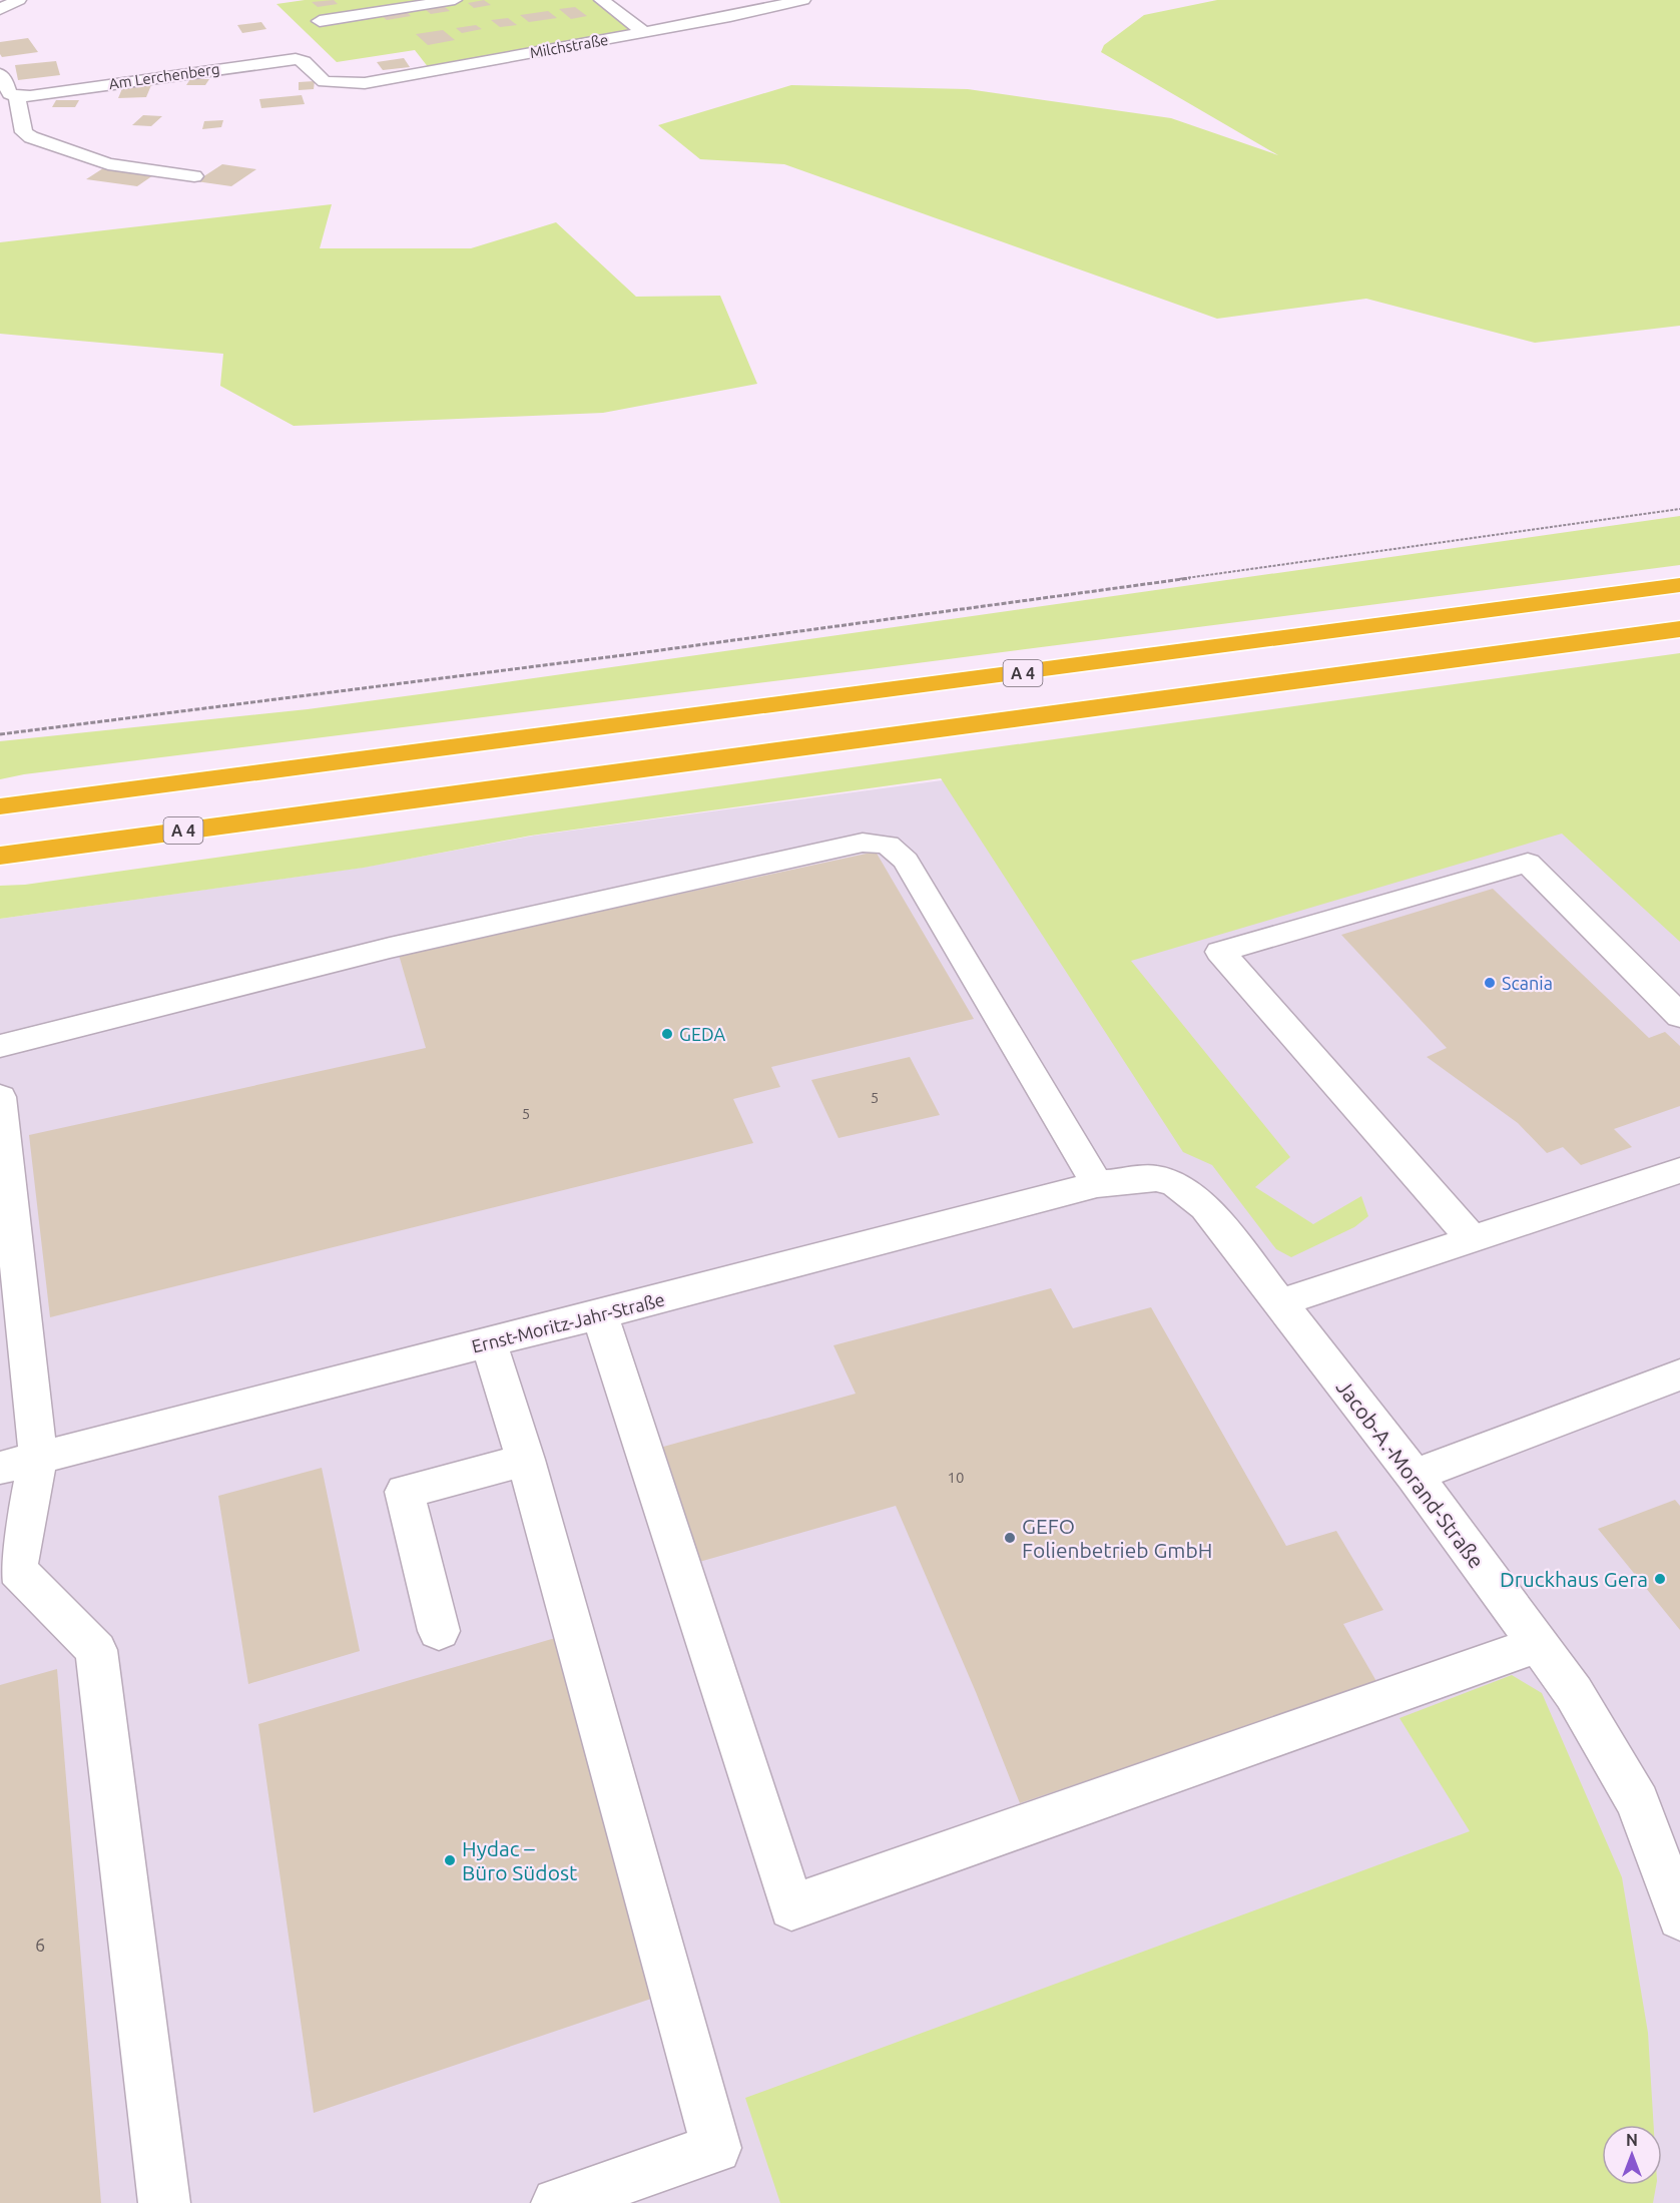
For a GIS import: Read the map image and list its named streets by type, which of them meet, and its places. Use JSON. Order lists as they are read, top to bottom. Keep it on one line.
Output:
{"streets":{"highway":["A 4"],"street":["Milchstraße","Am Lerchenberg","Ernst-Moritz-Jahr-Straße","Jacob-A.-Morand-Straße"]},"crossings":[["Milchstraße","Am Lerchenberg"],["Ernst-Moritz-Jahr-Straße","Jacob-A.-Morand-Straße"]],"places":["Scania","GEDA","GEFO Folienbetrieb GmbH","Druckhaus Gera","Hydac – Büro Südost"],"house_numbers":["5","5","10","6"],"north":"top"}
